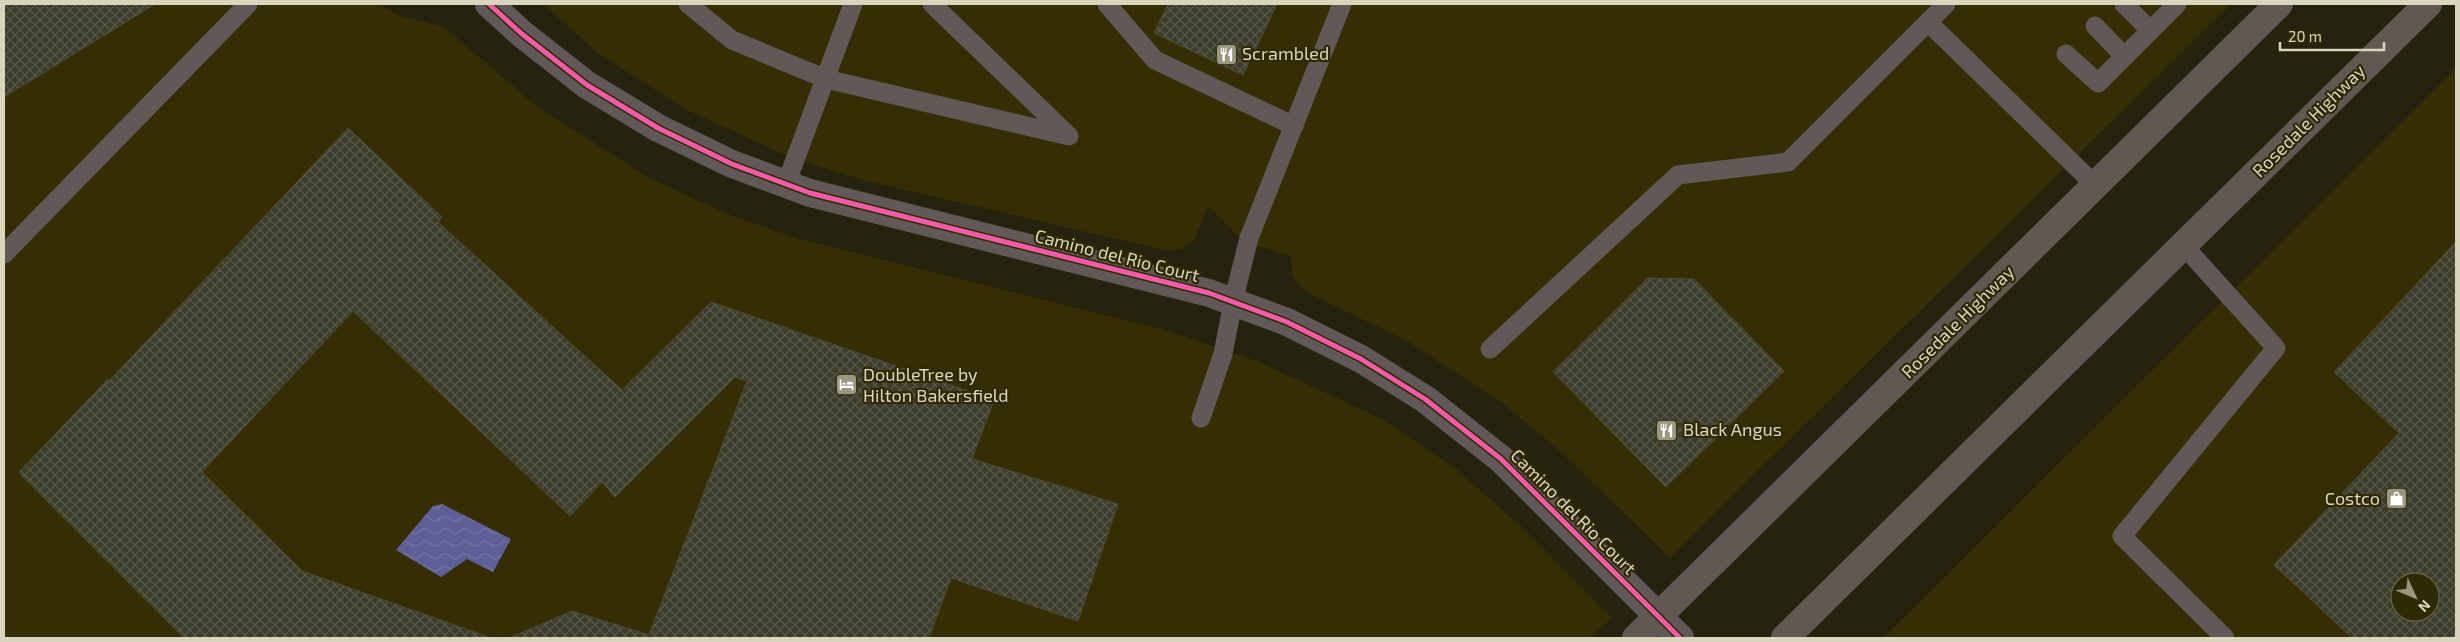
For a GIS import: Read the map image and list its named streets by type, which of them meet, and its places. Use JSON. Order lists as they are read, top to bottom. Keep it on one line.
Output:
{"streets":{"main road":["Rosedale Highway"],"street":["Camino del Rio Court"]},"crossings":[["Rosedale Highway","Camino del Rio Court"]],"places":{"restaurant":["Scrambled","Black Angus"],"hotel":["DoubleTree by Hilton Bakersfield"],"shop":["Costco"]},"scale_bar":"20 m","north":"bottom right"}
